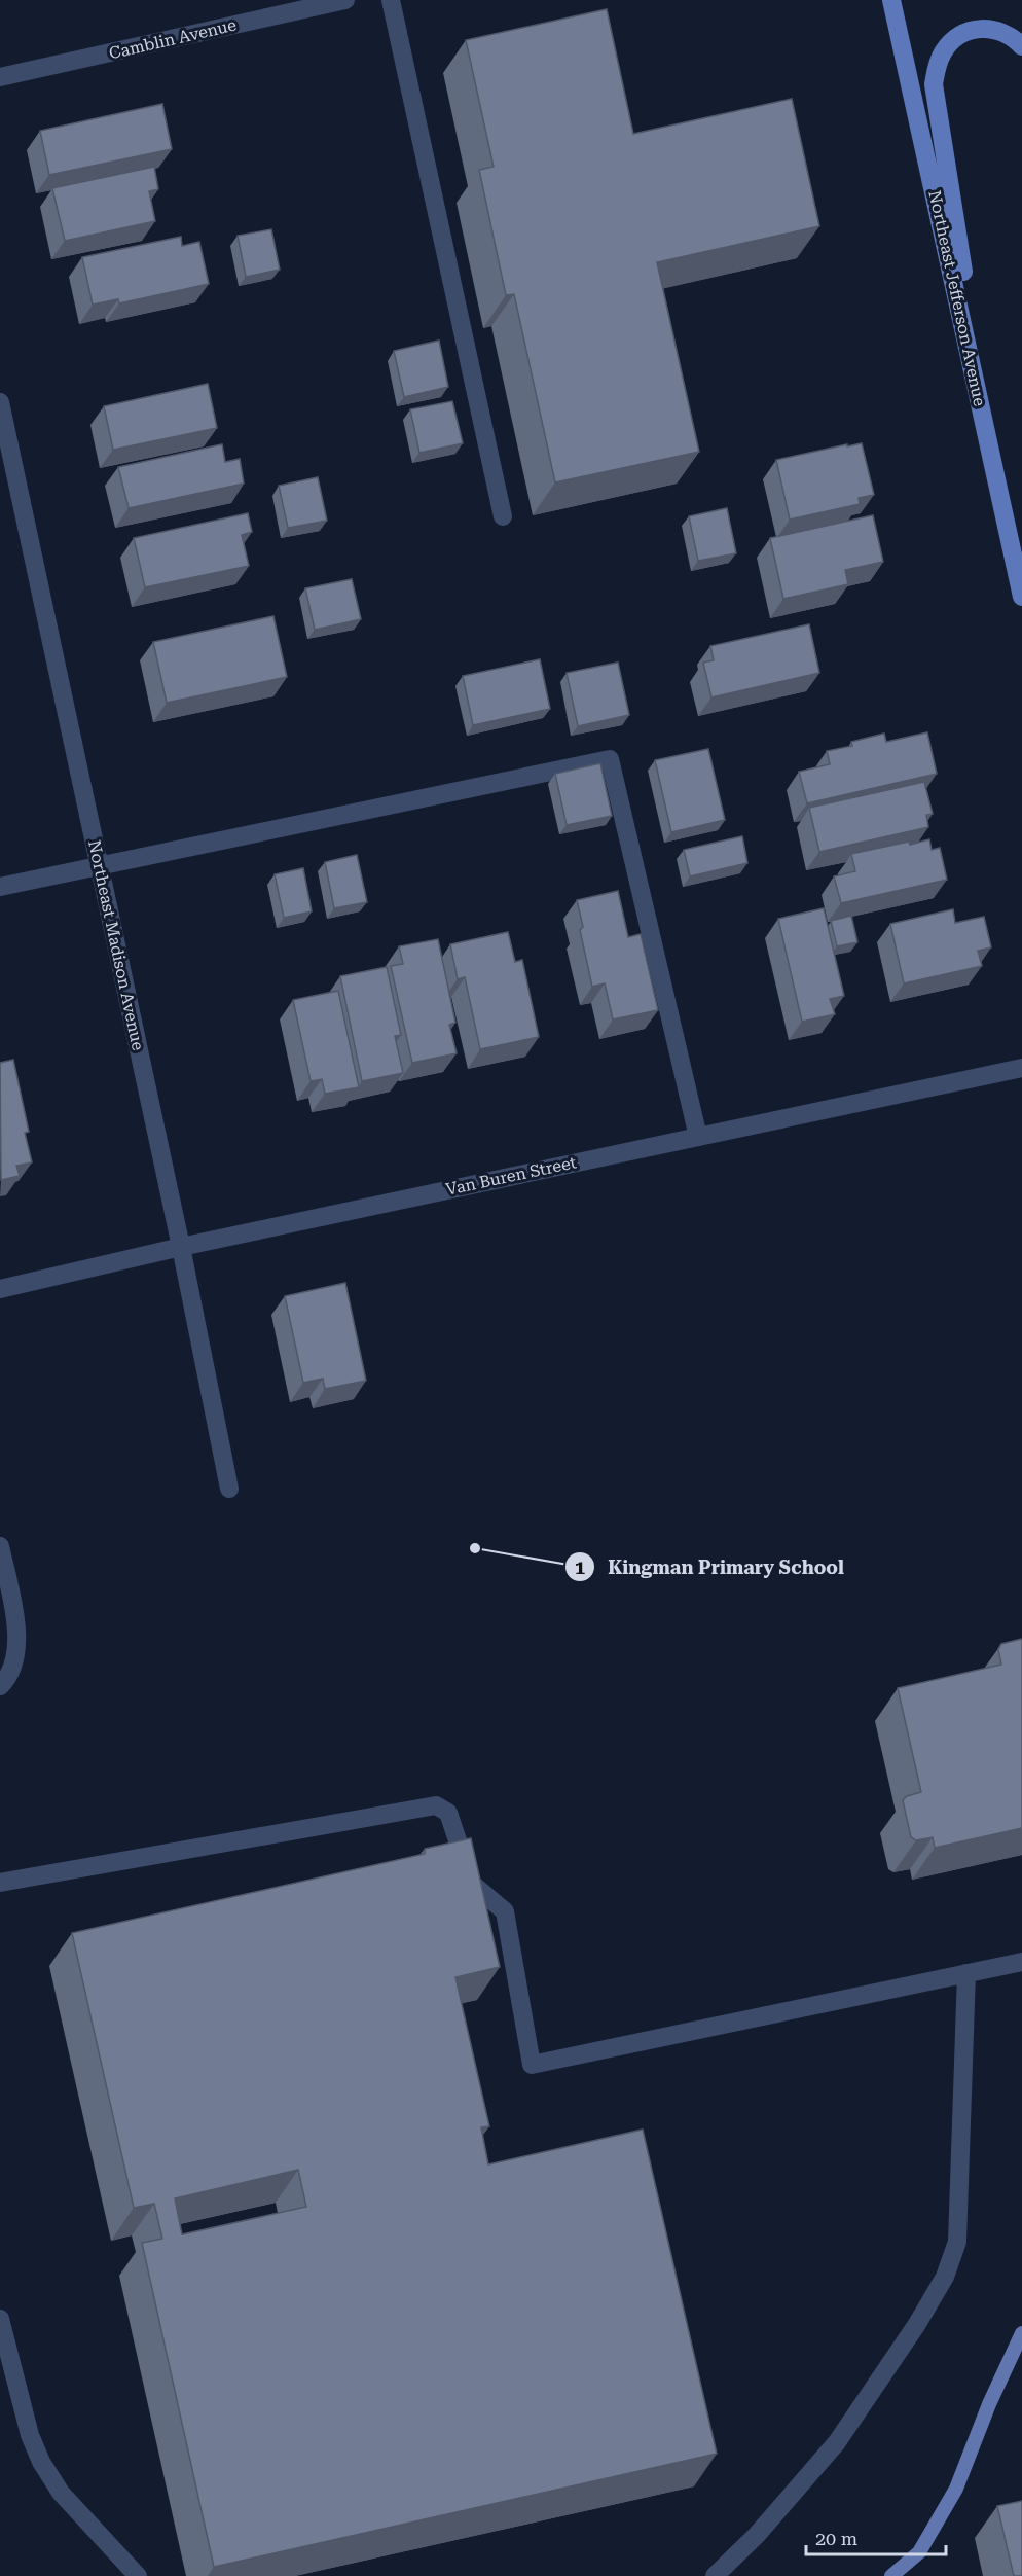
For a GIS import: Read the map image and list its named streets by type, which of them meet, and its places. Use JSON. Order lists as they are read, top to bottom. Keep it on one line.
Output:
{"streets":{"main road":["Northeast Jefferson Avenue"],"street":["Camblin Avenue","Northeast Madison Avenue","Van Buren Street"]},"crossings":[["Northeast Madison Avenue","Van Buren Street"]],"places":["Kingman Primary School"],"scale_bar":"20 m"}
